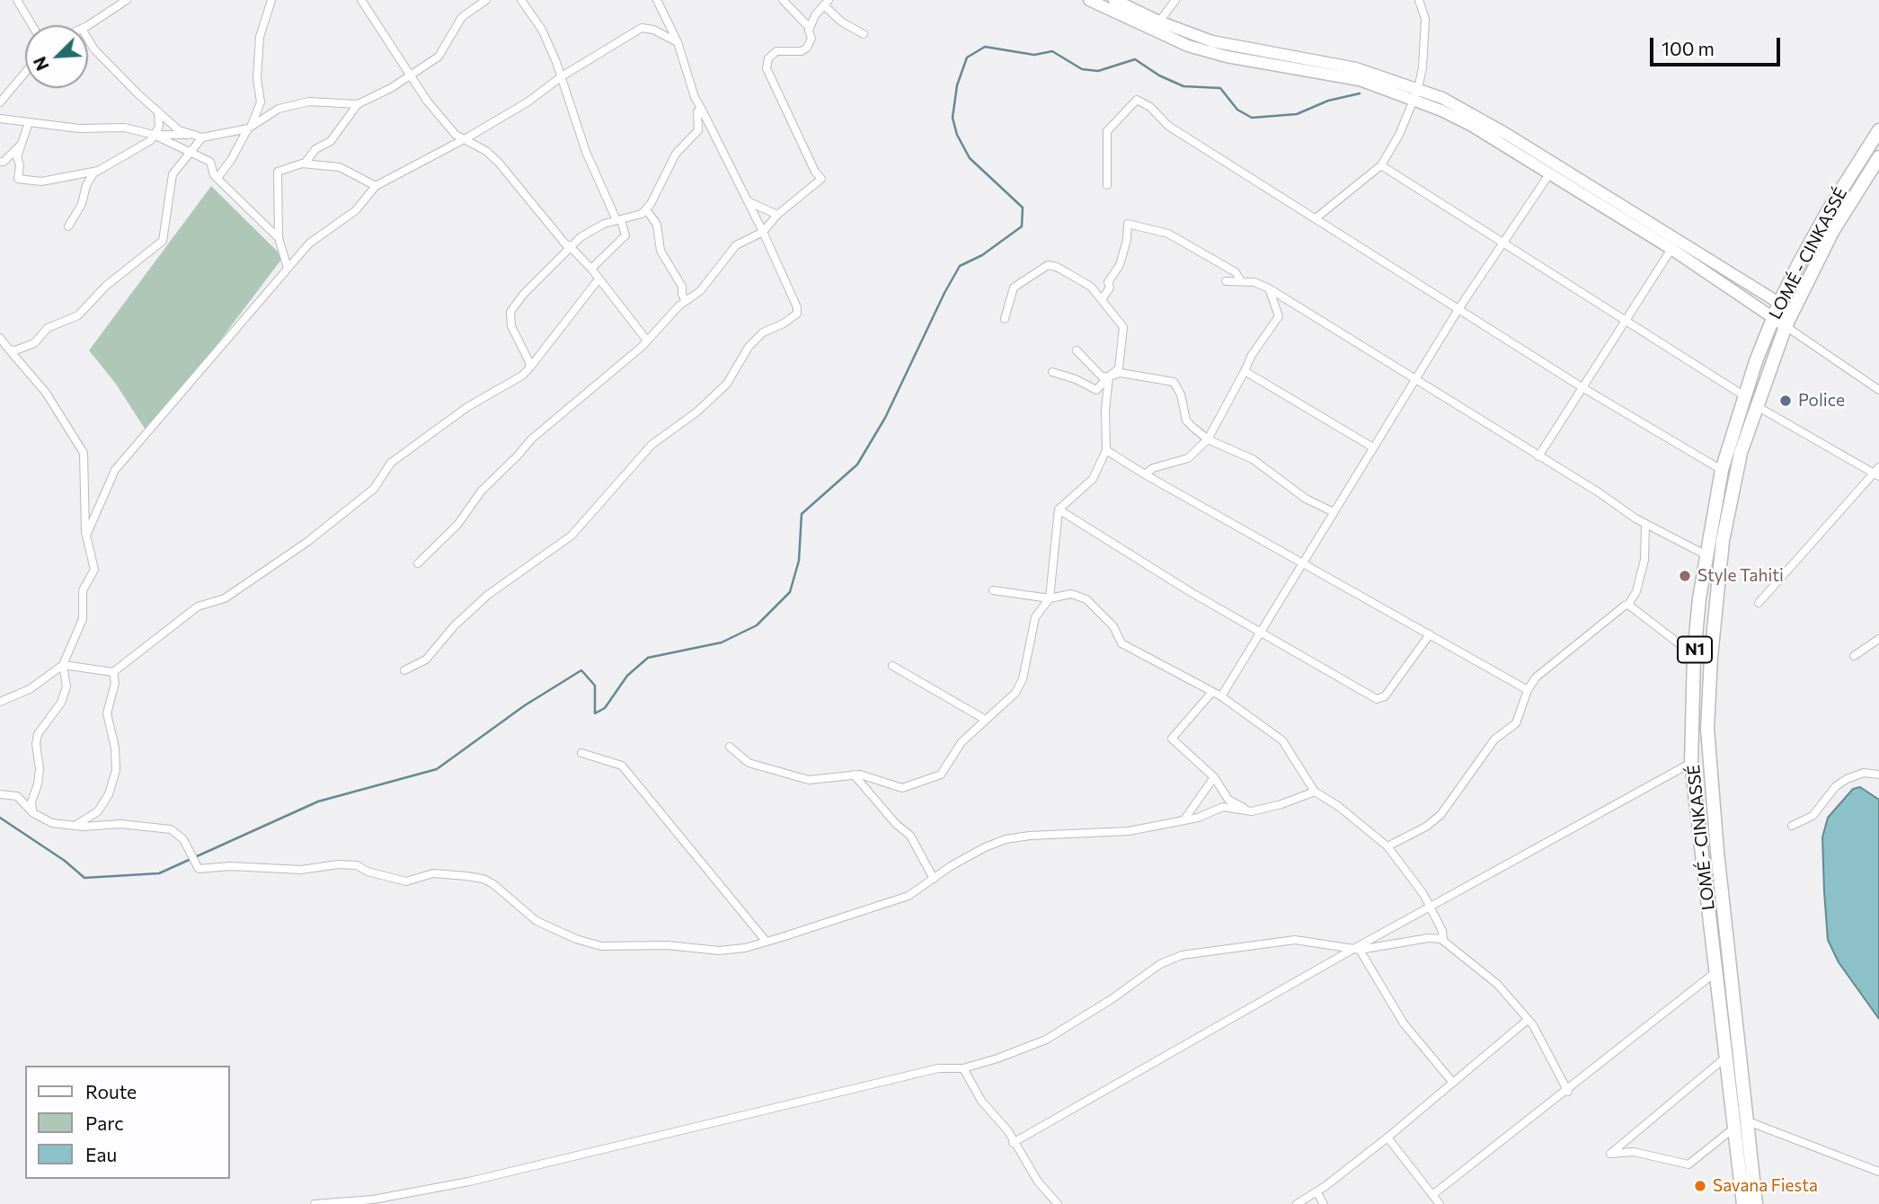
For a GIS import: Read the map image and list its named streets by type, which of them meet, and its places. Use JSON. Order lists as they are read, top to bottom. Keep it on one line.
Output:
{"streets":{"highway":["LOMÉ - CINKASSÉ","N1"]},"places":["Police","Style Tahiti","Savana Fiesta"],"legend":["Route","Parc","Eau"],"scale_bar":"100 m","north":"bottom left"}
